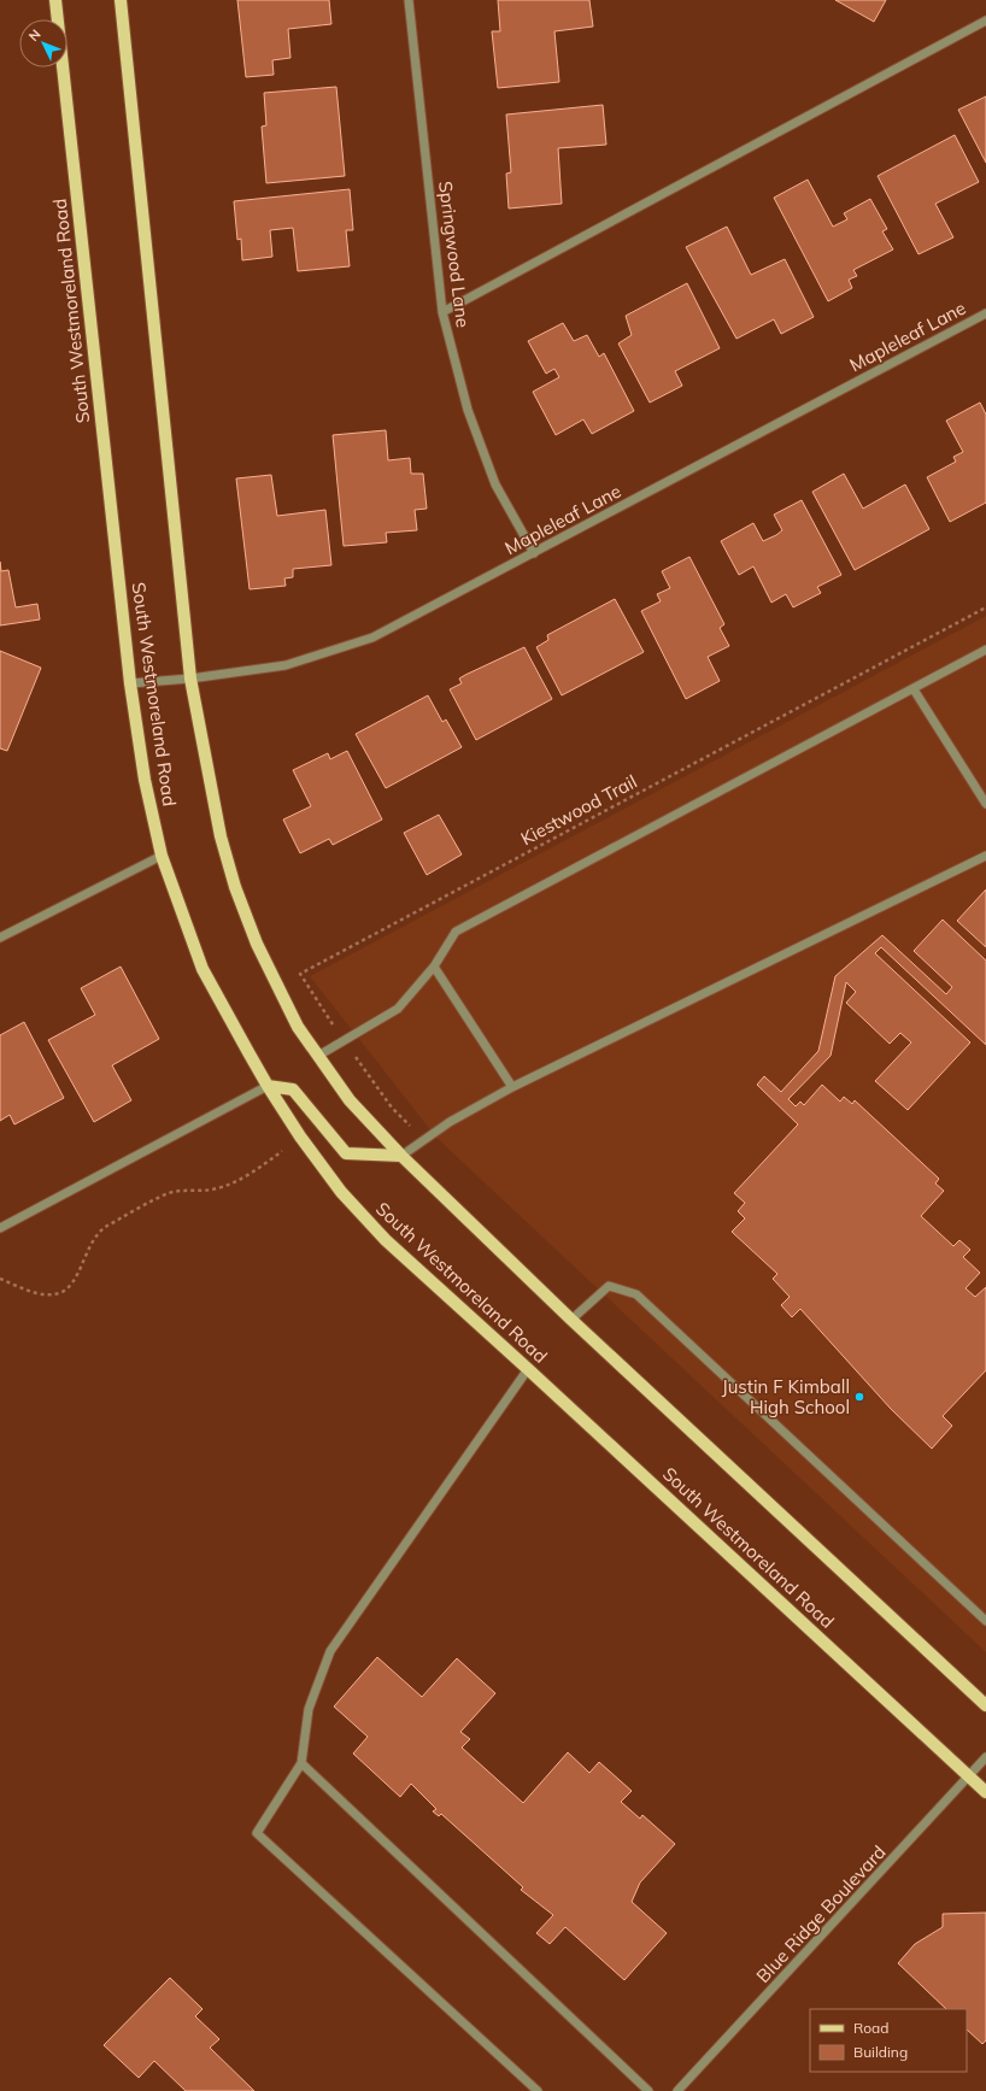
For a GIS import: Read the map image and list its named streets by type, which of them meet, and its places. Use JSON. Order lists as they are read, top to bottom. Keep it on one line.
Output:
{"streets":{"main road":["South Westmoreland Road"],"street":["Springwood Lane","Mapleleaf Lane","Blue Ridge Boulevard"],"path":["Kiestwood Trail"]},"crossings":[["Springwood Lane","Mapleleaf Lane"],["South Westmoreland Road","Mapleleaf Lane"],["South Westmoreland Road","Blue Ridge Boulevard"]],"places":["Justin F Kimball High School"],"legend":["Road","Building"],"north":"top left"}
